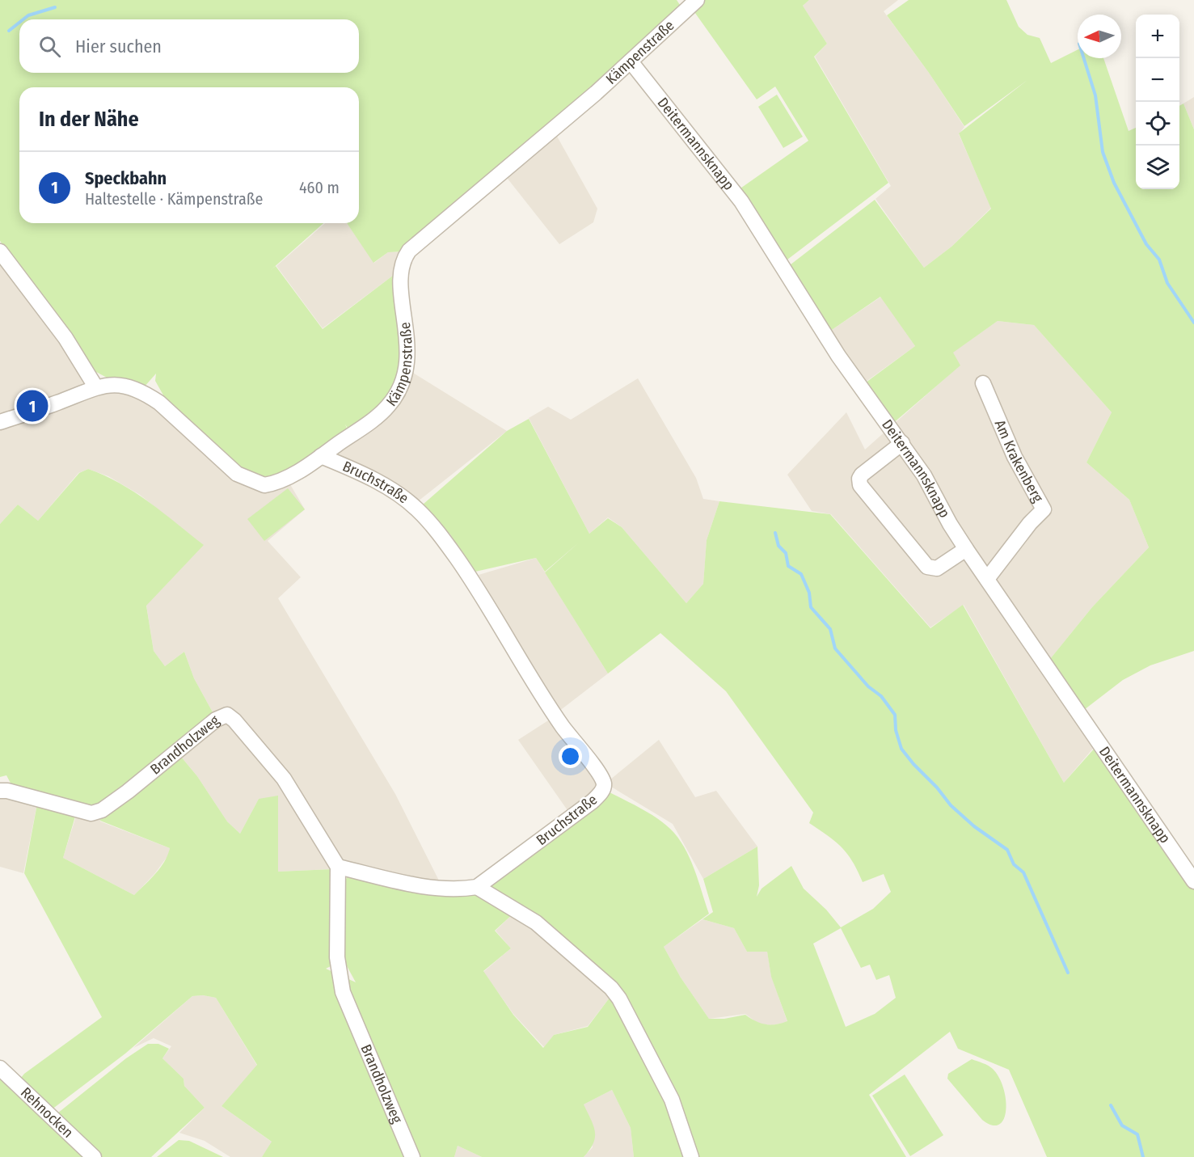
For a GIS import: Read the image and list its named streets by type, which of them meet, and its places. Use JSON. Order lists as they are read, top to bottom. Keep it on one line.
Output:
{"streets":{"street":["Kämpenstraße","Deitermannsknapp","Am Krakenberg","Bruchstraße","Brandholzweg","Rehnocken"]},"crossings":[["Kämpenstraße","Deitermannsknapp"],["Kämpenstraße","Bruchstraße"],["Deitermannsknapp","Am Krakenberg"]],"north":"left","page":{"map_buttons":["+","−"],"search":"Hier suchen","heading":"In der Nähe","list":[{"mark":"1","name":"Speckbahn","note":"Haltestelle · Kämpenstraße","value":"460 m"}],"pins":"1"}}
